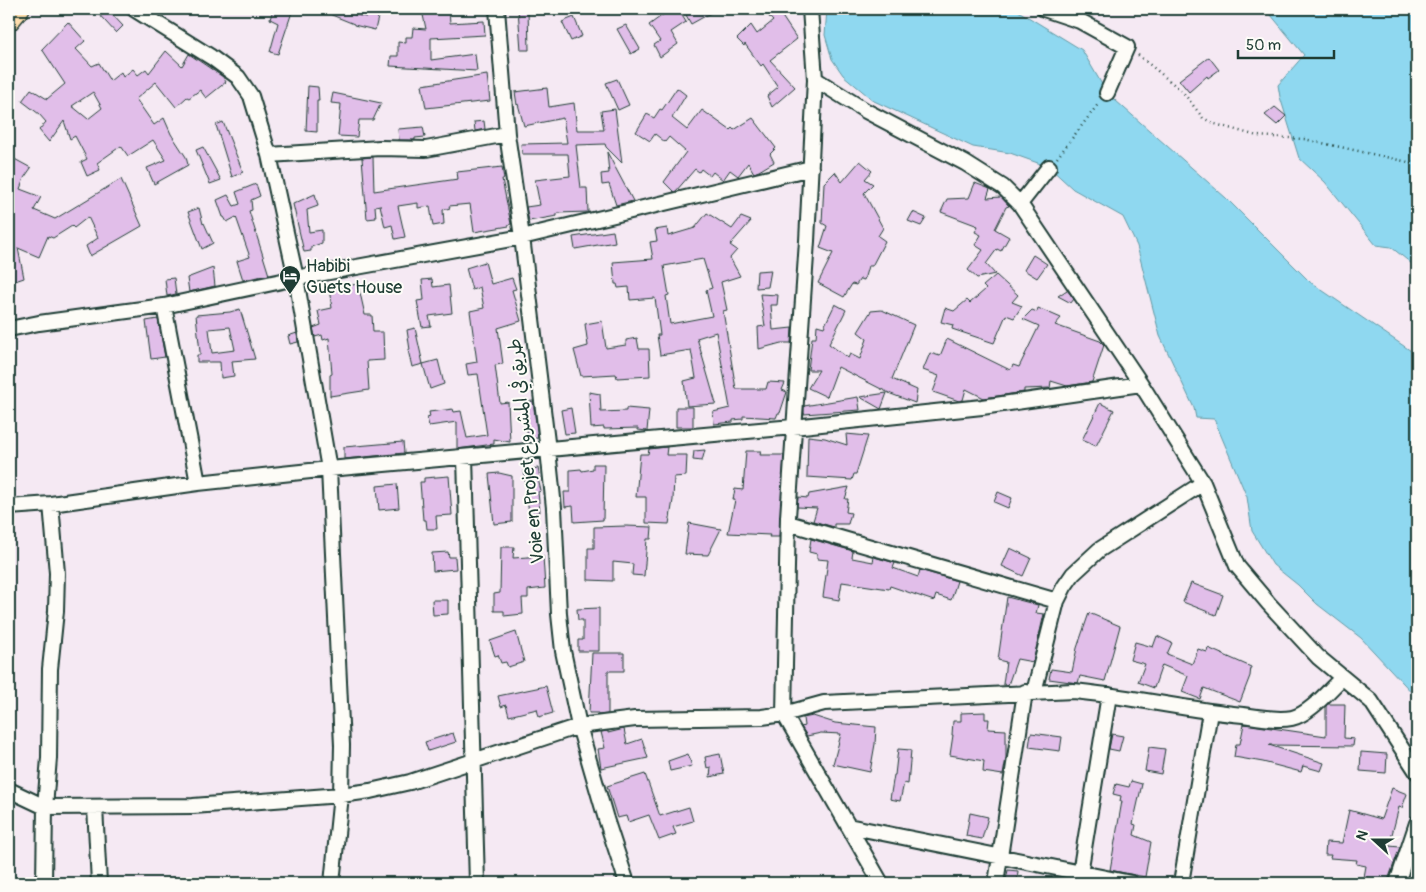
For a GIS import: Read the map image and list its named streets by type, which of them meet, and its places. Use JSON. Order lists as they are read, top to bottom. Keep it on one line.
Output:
{"streets":{"street":["Voie en Projet طريق في المشروع"]},"places":{"hotel":["Habibi Guets House"]},"scale_bar":"50 m","north":"left"}
